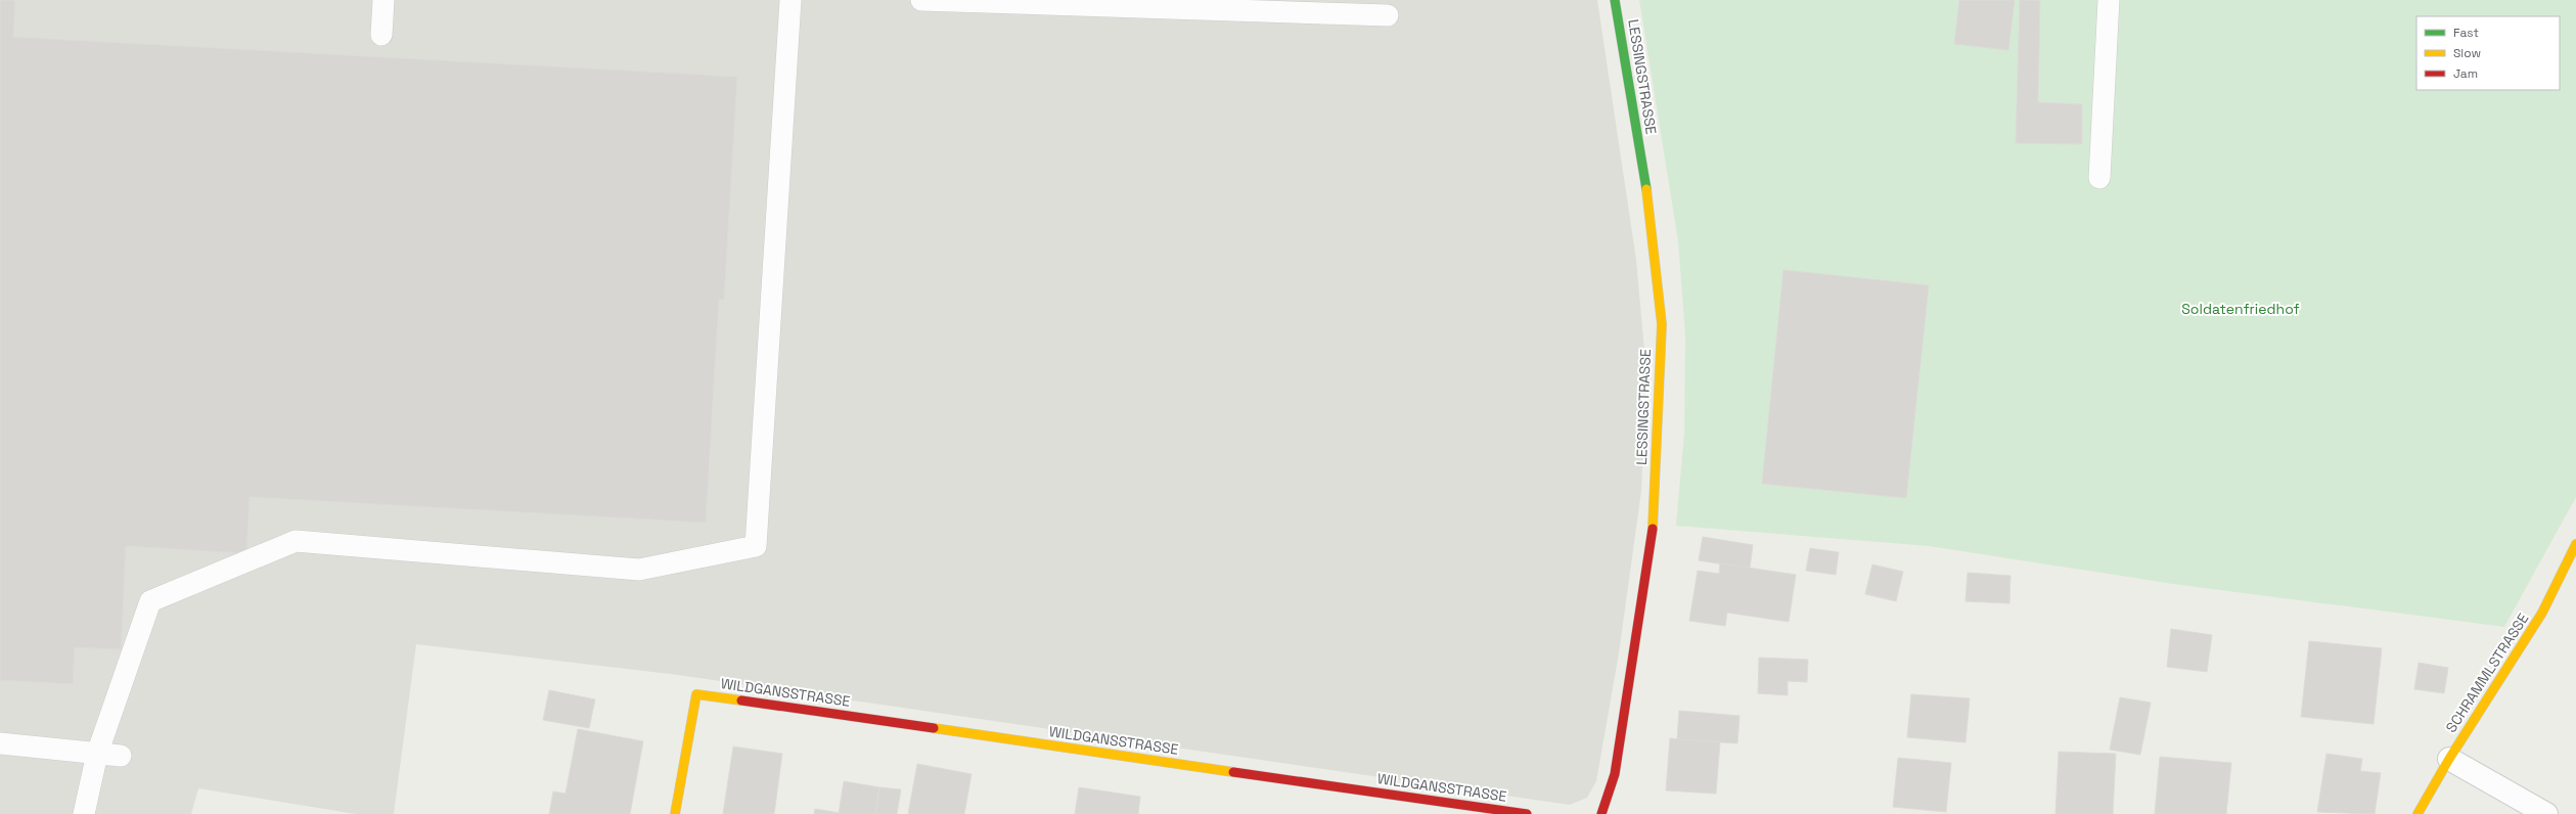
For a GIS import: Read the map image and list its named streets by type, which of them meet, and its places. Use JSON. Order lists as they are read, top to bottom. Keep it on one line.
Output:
{"streets":{"street":["LESSINGSTRASSE","SCHRAMMLSTRASSE","WILDGANSSTRASSE"]},"parks":["Soldatenfriedhof"],"legend":["Fast","Slow","Jam"]}
